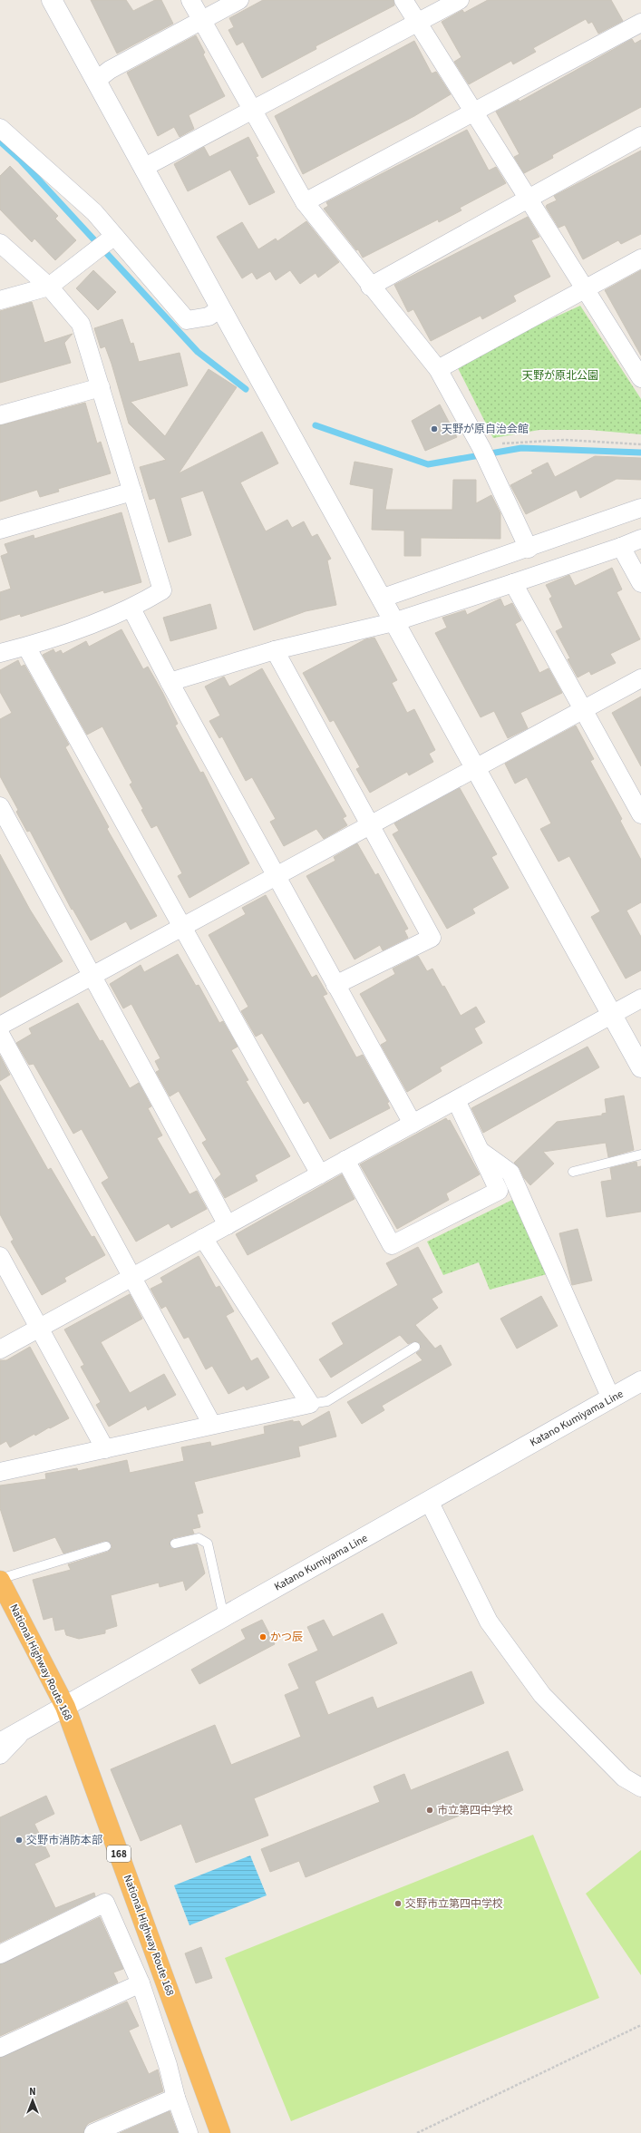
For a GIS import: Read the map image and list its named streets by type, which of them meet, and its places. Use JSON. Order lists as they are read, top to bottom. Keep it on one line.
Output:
{"streets":{"highway":["National Highway Route 168","168"],"street":["Katano Kumiyama Line"]},"crossings":[["Katano Kumiyama Line","National Highway Route 168"]],"parks":["天野が原北公園"],"places":["天野が原自治会館","かつ辰","市立第四中学校","交野市消防本部","交野市立第四中学校"],"north":"top"}
